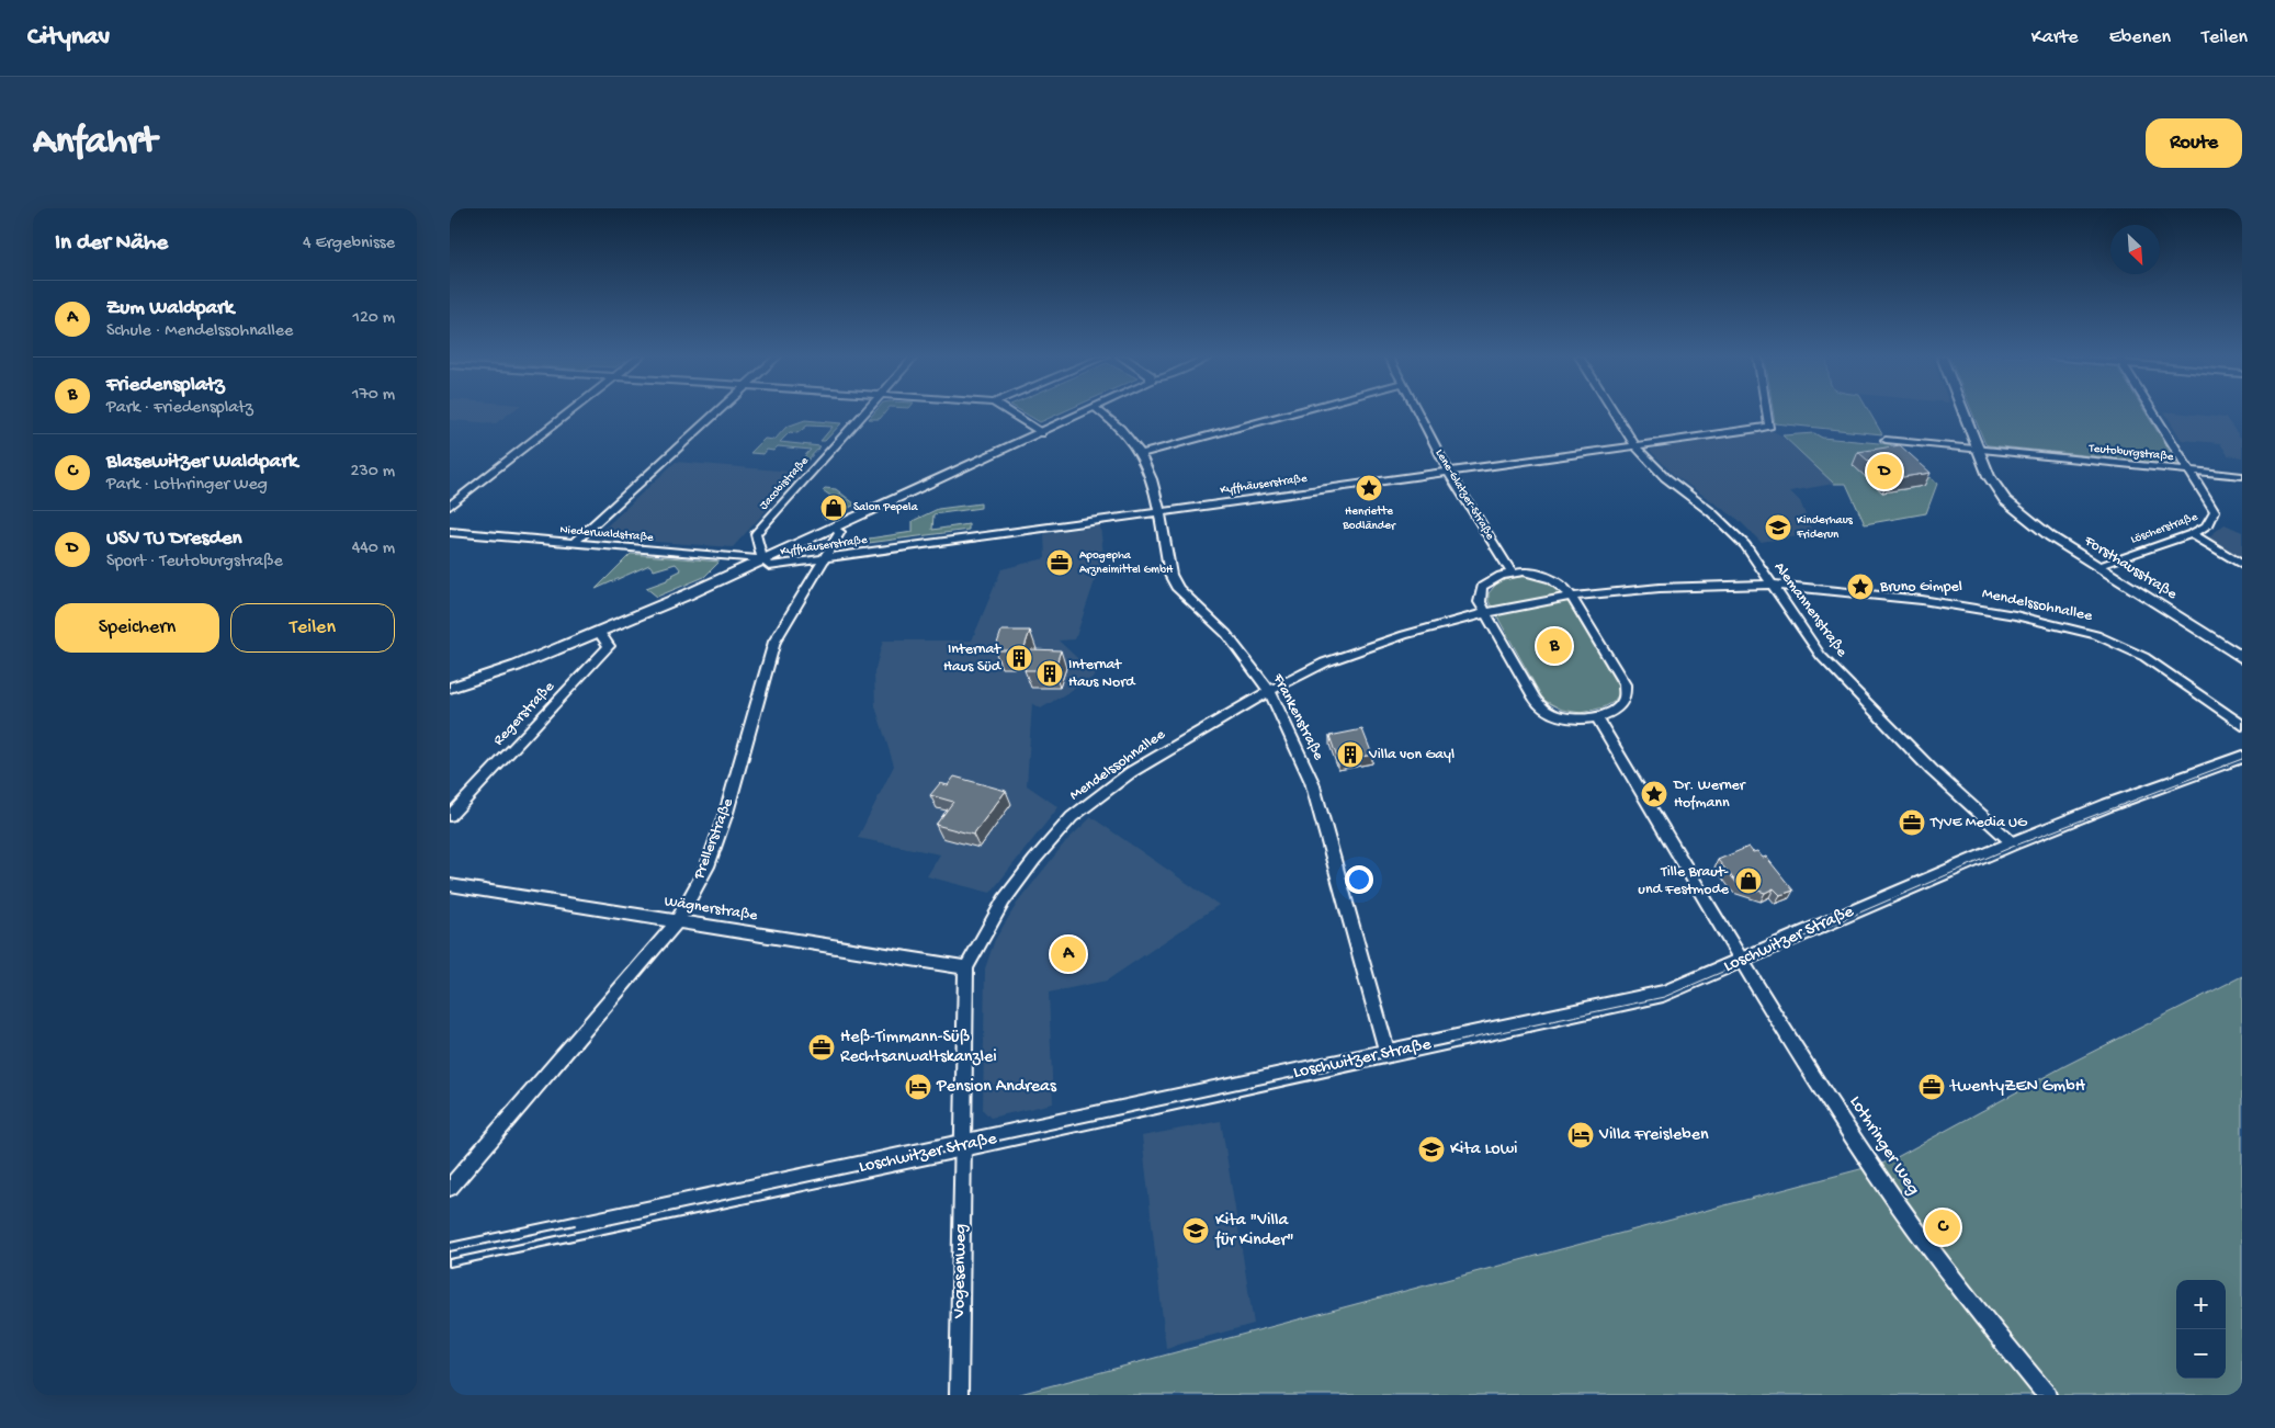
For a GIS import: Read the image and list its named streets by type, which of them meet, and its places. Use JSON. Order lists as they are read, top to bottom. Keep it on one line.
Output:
{"streets":{"street":["Teutoburgstraße","Jacobistraße","Kyffhäuserstraße","Lene-Glatzer-Straße","Löscherstraße","Niederwaldstraße","Forsthausstraße","Mendelssohnallee","Alemannenstraße","Regerstraße","Frankenstraße","Prellerstraße","Wägnerstraße","Loschwitzer Straße","Lothringer Weg","Vogesenweg"]},"crossings":[["Teutoburgstraße","Löscherstraße"],["Teutoburgstraße","Forsthausstraße"],["Jacobistraße","Kyffhäuserstraße"],["Jacobistraße","Niederwaldstraße"],["Kyffhäuserstraße","Lene-Glatzer-Straße"],["Kyffhäuserstraße","Niederwaldstraße"],["Kyffhäuserstraße","Alemannenstraße"],["Kyffhäuserstraße","Frankenstraße"],["Kyffhäuserstraße","Prellerstraße"],["Löscherstraße","Forsthausstraße"],["Mendelssohnallee","Alemannenstraße"],["Mendelssohnallee","Frankenstraße"],["Mendelssohnallee","Wägnerstraße"],["Mendelssohnallee","Loschwitzer Straße"],["Mendelssohnallee","Vogesenweg"],["Alemannenstraße","Loschwitzer Straße"],["Frankenstraße","Loschwitzer Straße"],["Prellerstraße","Wägnerstraße"],["Loschwitzer Straße","Lothringer Weg"],["Loschwitzer Straße","Vogesenweg"]],"places":{"place":["Henriette Bodländer","Bruno Gimpel","Dr. Werner Hofmann"],"shop":["Salon Pepela","Tille Braut- und Festmode"],"school or university":["Kinderhaus Friderun","Kita Lowi","Kita \"Villa für Kinder\""],"office":["Apogepha Arzneimittel GmbH","TYVE Media UG","Heß-Timmann-Süß Rechtsanwaltskanzlei","twentyZEN GmbH"],"building":["Internat Haus Süd","Internat Haus Nord","Villa von Gayl"],"hotel":["Pension Andreas","Villa Freisleben"]},"north":"bottom right","page":{"header":"Citynav","nav":["Karte","Ebenen","Teilen"],"buttons":["Route",["Speichern","Teilen"]],"title":"Anfahrt","heading":["In der Nähe","4 Ergebnisse"],"list":[{"mark":"A","name":"Zum Waldpark","note":"Schule · Mendelssohnallee","value":"120 m"},{"mark":"B","name":"Friedensplatz","note":"Park · Friedensplatz","value":"170 m"},{"mark":"C","name":"Blasewitzer Waldpark","note":"Park · Lothringer Weg","value":"230 m"},{"mark":"D","name":"USV TU Dresden","note":"Sport · Teutoburgstraße","value":"440 m"}],"pins":["D","B","A","C"],"map_buttons":["+","−"]}}
